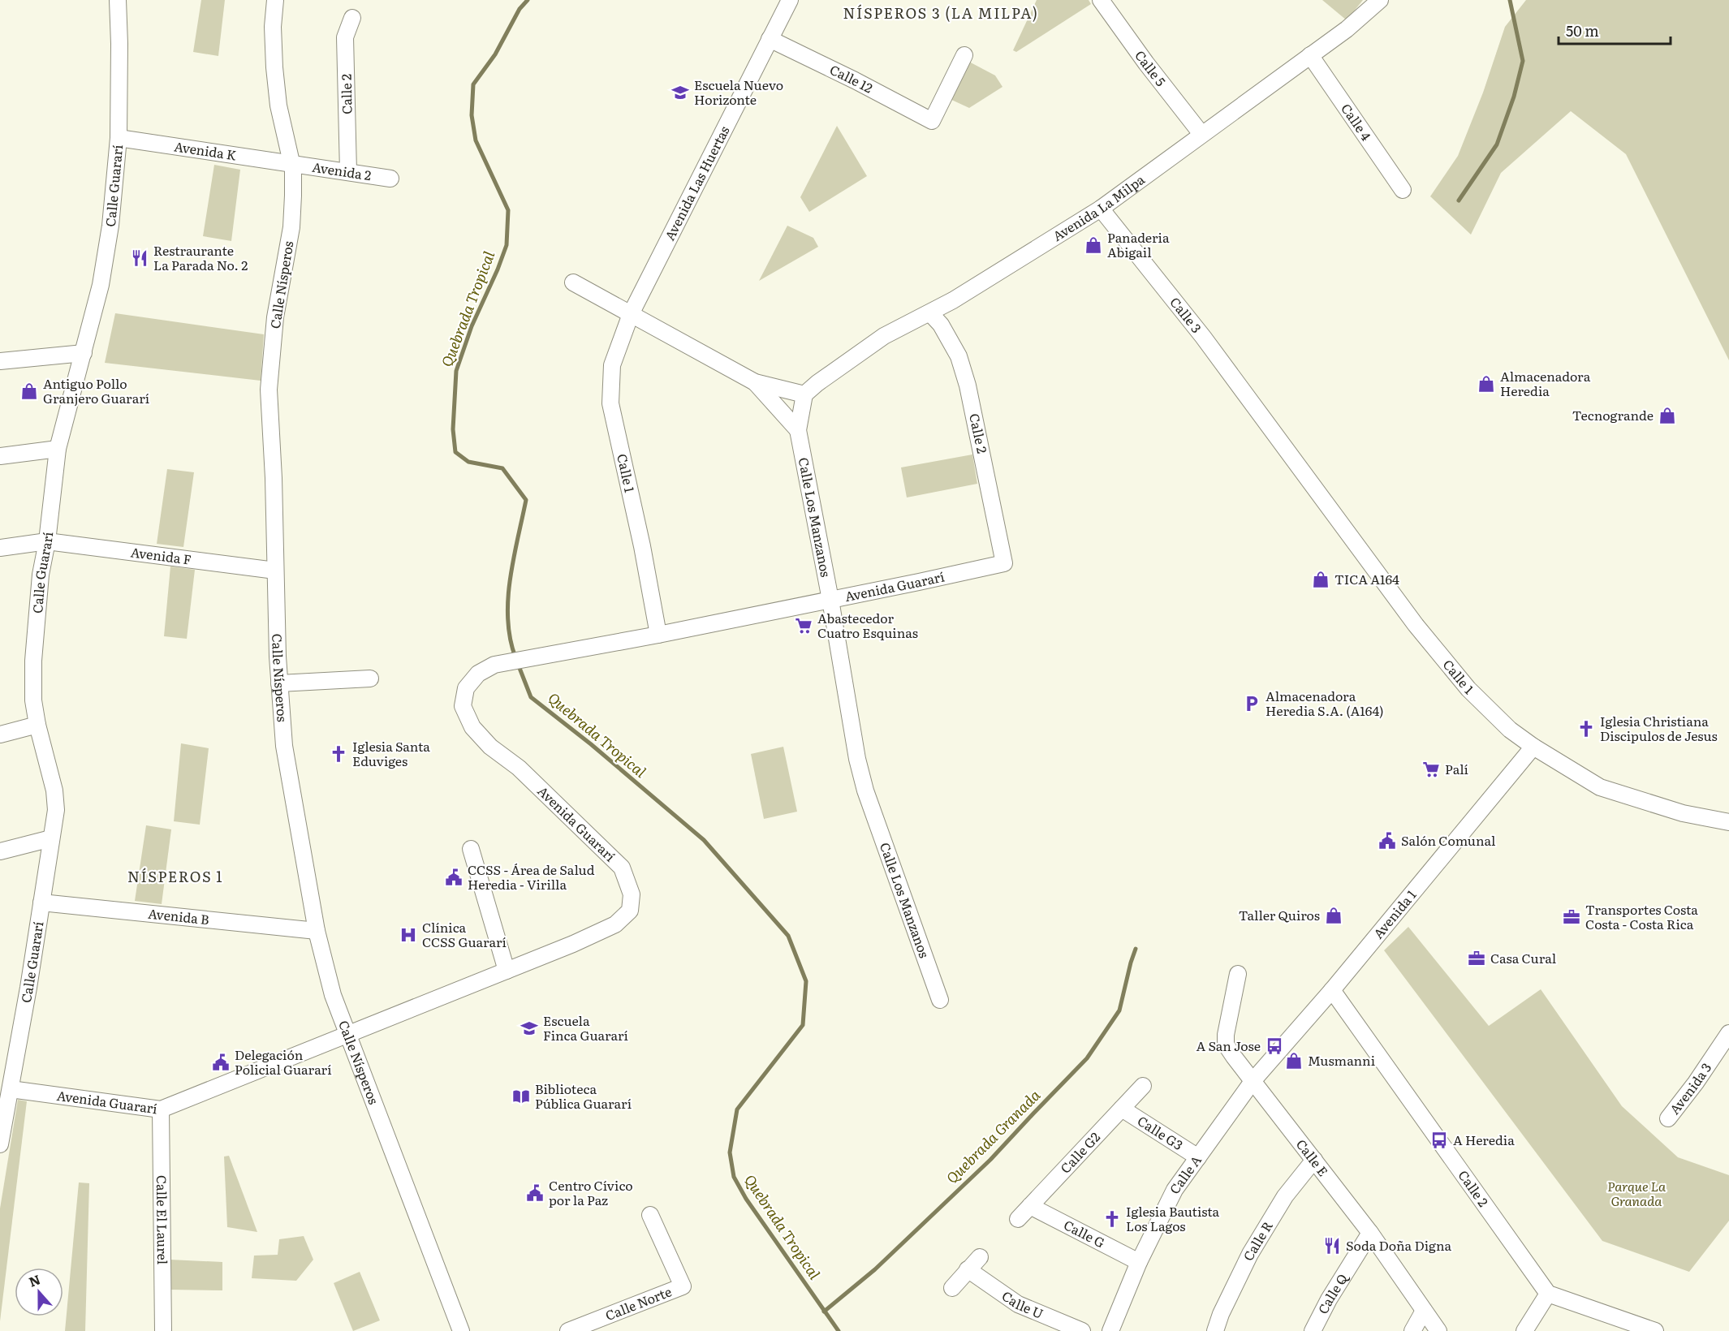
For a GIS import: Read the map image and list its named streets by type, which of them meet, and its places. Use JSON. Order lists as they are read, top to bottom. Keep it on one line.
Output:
{"streets":{"street":["Calle 5","Calle 12","Calle 2","Calle 4","Avenida K","Avenida 2","Avenida Las Huertas","Calle Guararí","Avenida La Milpa","Calle Nísperos","Calle 3","Calle 1","Calle Los Manzanos","Avenida F","Avenida Guararí","Avenida 1","Avenida B","Avenida 3","Calle G3","Calle G2","Calle E","Calle A","Calle El Laurel","Calle G","Calle R","Calle Q","Calle Norte","Calle U"]},"crossings":[["Calle 5","Avenida La Milpa"],["Calle 12","Avenida Las Huertas"],["Calle 2","Avenida 2"],["Calle 2","Avenida La Milpa"],["Calle 2","Avenida Guararí"],["Calle 2","Avenida 1"],["Calle 4","Avenida La Milpa"],["Avenida K","Avenida 2"],["Avenida K","Calle Guararí"],["Avenida K","Calle Nísperos"],["Avenida 2","Calle Nísperos"],["Avenida Las Huertas","Calle 1"],["Calle Guararí","Avenida F"],["Calle Guararí","Avenida Guararí"],["Calle Guararí","Avenida B"],["Avenida La Milpa","Calle 3"],["Avenida La Milpa","Calle Los Manzanos"],["Calle Nísperos","Avenida F"],["Calle Nísperos","Avenida Guararí"],["Calle Nísperos","Avenida B"],["Calle 3","Calle 1"],["Calle 1","Avenida Guararí"],["Calle 1","Avenida 1"],["Calle Los Manzanos","Avenida Guararí"],["Avenida Guararí","Calle El Laurel"],["Avenida 1","Calle E"],["Avenida 1","Calle A"],["Calle G3","Calle G2"],["Calle G3","Calle A"],["Calle G2","Calle G"],["Calle E","Calle A"],["Calle E","Calle R"],["Calle E","Calle Q"],["Calle A","Calle G"]],"districts":["NÍSPEROS 3 (LA MILPA)","NÍSPEROS 1"],"water":["Quebrada Tropical","Quebrada Granada"],"parks":["Parque La Granada"],"places":{"school or university":["Escuela Nuevo Horizonte","Escuela Finca Guararí"],"shop":["Panaderia Abigail","Almacenadora Heredia","Antiguo Pollo Granjero Guararí","Tecnogrande","TICA A164","Taller Quiros","Musmanni"],"restaurant":["Restraurante La Parada No. 2","Soda Doña Digna"],"supermarket":["Abastecedor Cuatro Esquinas","Palí"],"parking":["Almacenadora Heredia S.A. (A164)"],"church":["Iglesia Christiana Discipulos de Jesus","Iglesia Santa Eduviges","Iglesia Bautista Los Lagos"],"public building":["Salón Comunal","CCSS - Área de Salud Heredia - Virilla","Delegación Policial Guararí","Centro Cívico por la Paz"],"office":["Transportes Costa Costa - Costa Rica","Casa Cural"],"hospital":["Clínica CCSS Guararí"],"bus stop":["A San Jose","A Heredia"],"library":["Biblioteca Pública Guararí"]},"scale_bar":"50 m","north":"top"}
